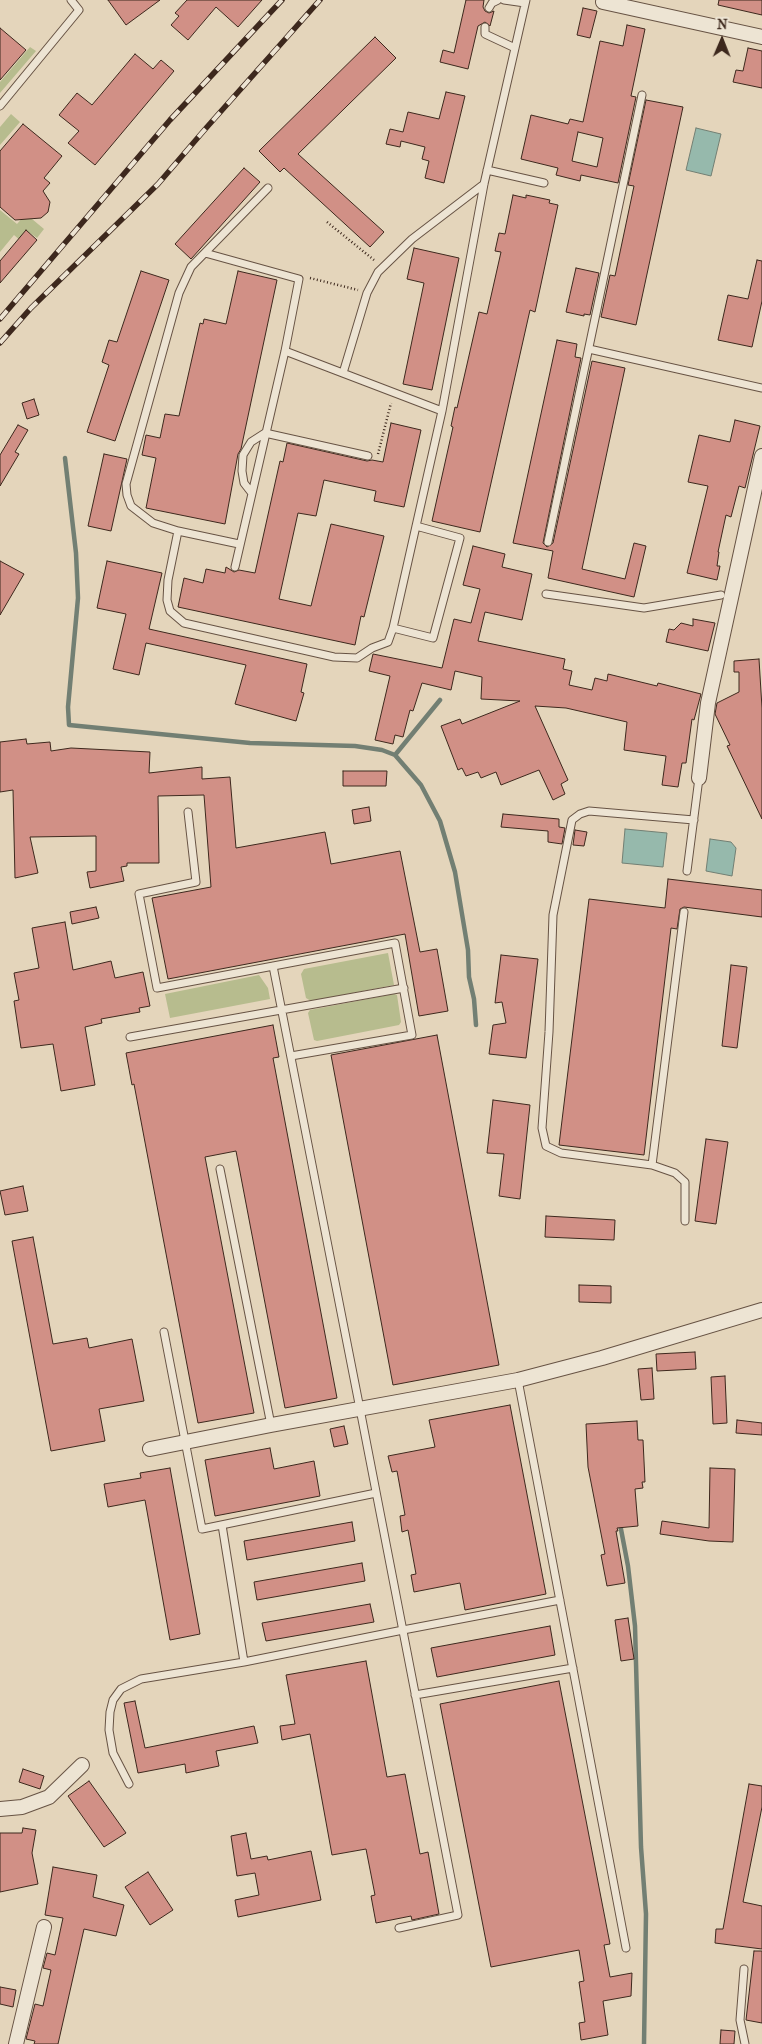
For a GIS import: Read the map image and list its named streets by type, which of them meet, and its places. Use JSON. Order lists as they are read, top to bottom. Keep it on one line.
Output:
{"north":"top"}
